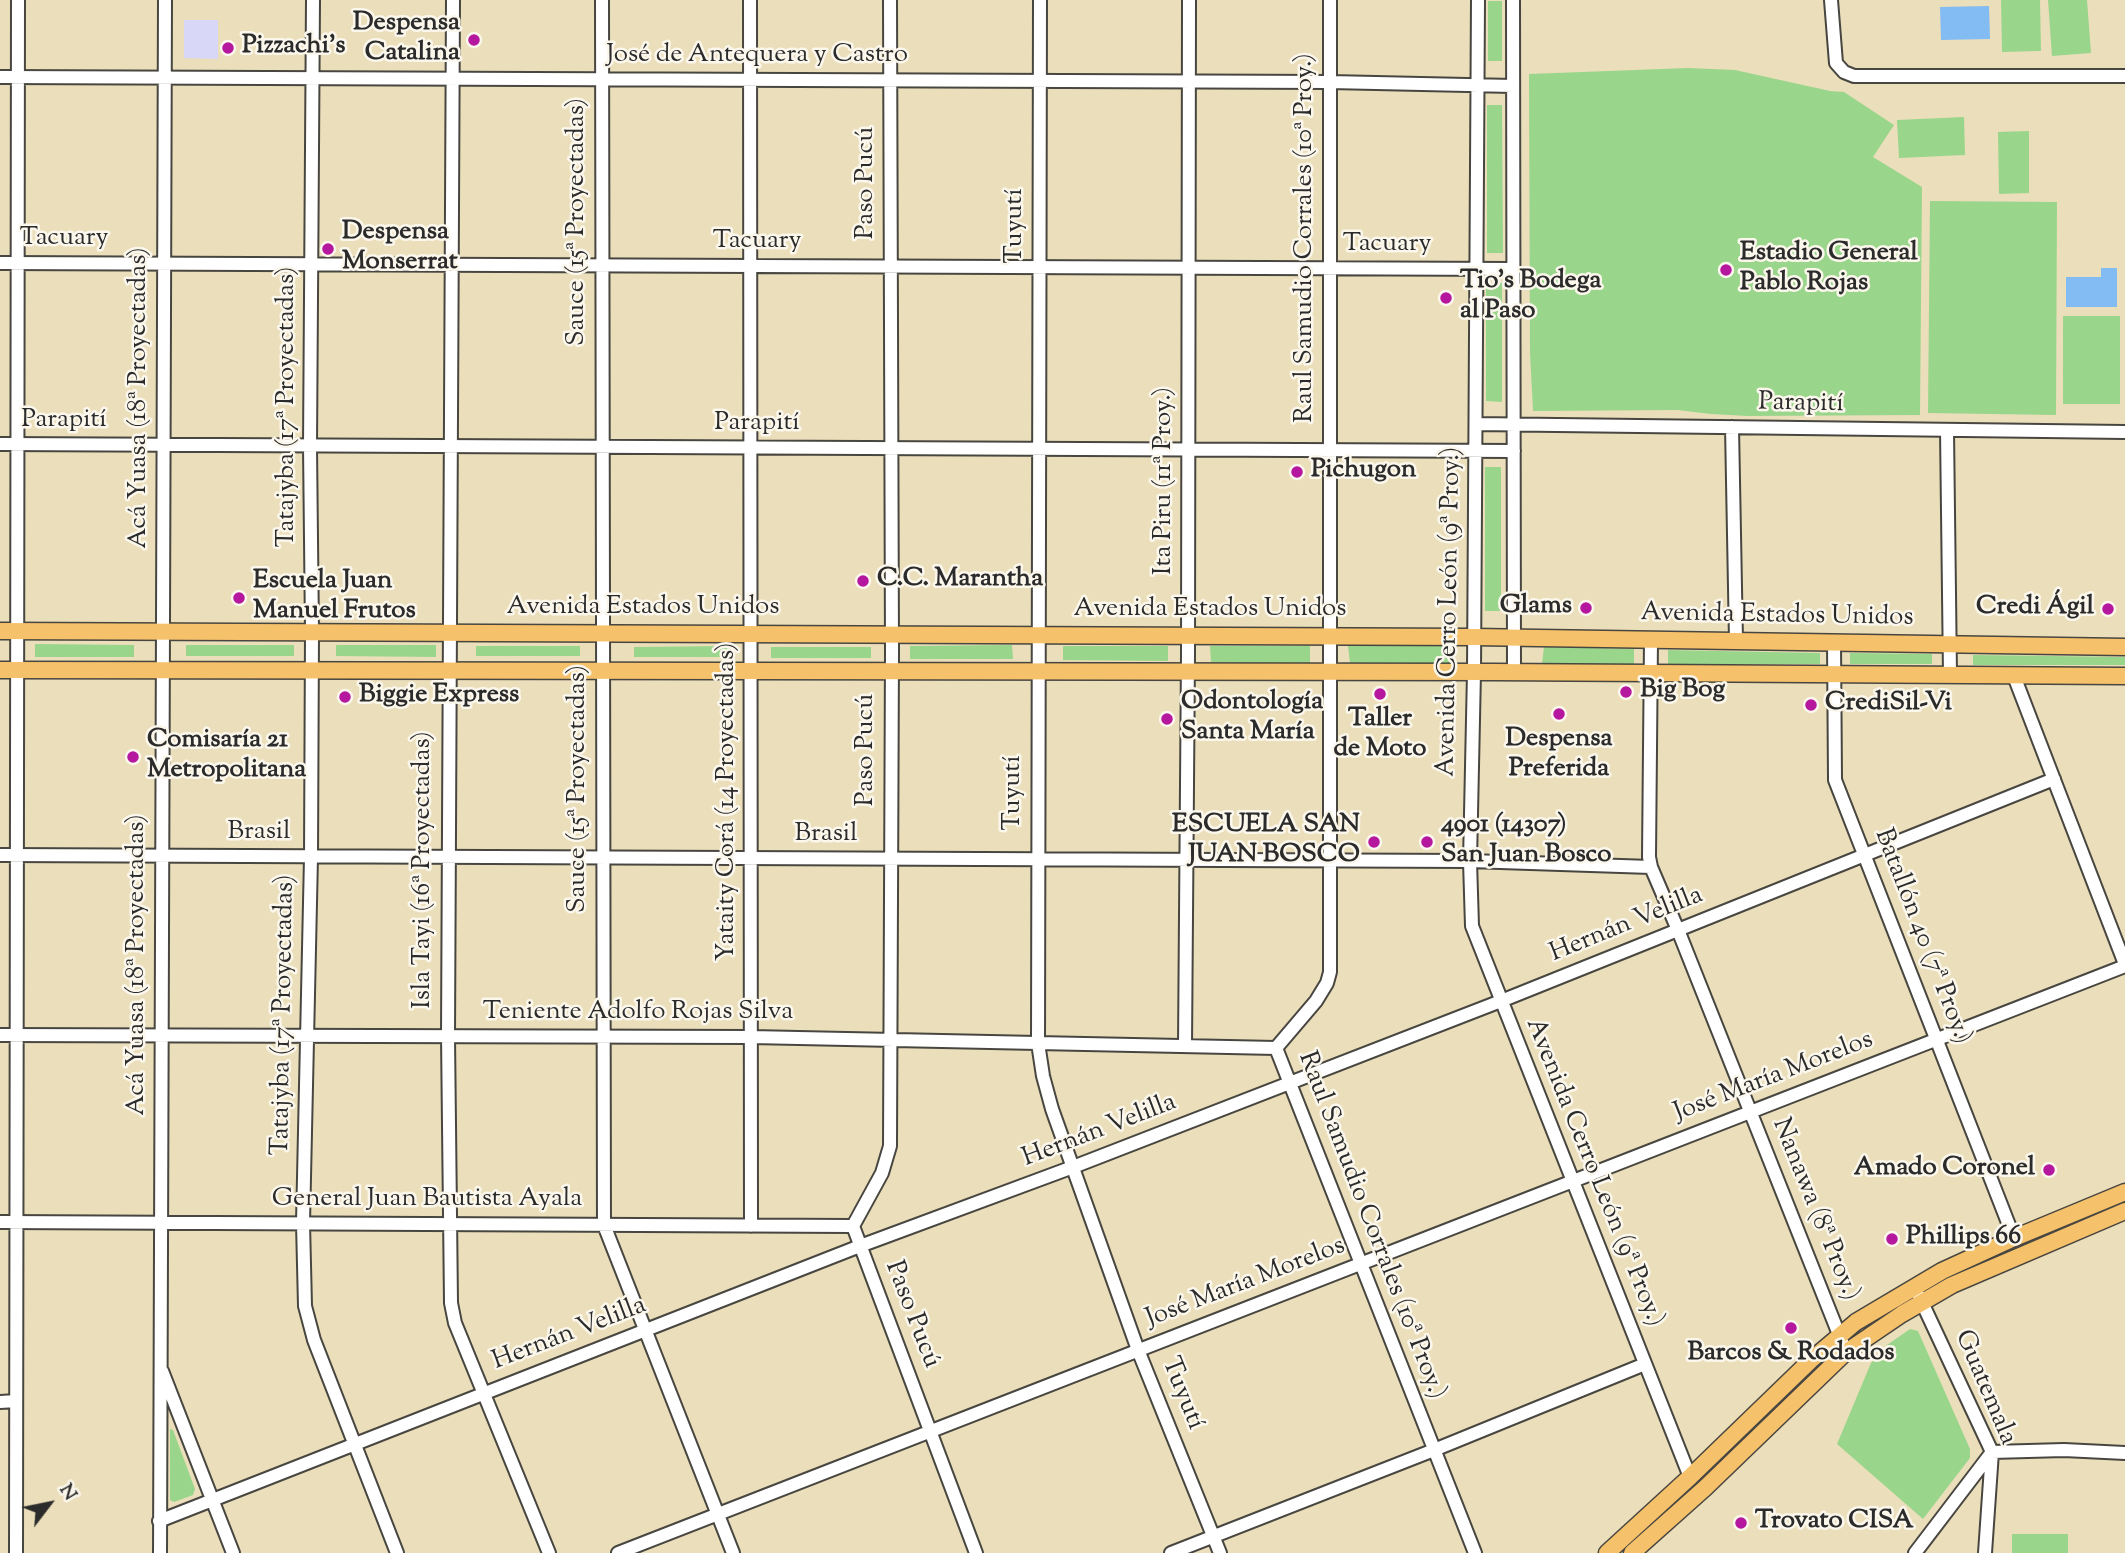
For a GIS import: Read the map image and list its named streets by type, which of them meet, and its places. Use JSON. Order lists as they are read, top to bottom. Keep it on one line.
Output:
{"streets":{"main road":["Avenida Estados Unidos"],"street":["José de Antequera y Castro","Paso Pucú","Sauce (15ª Proyectadas)","Tuyutí","Raul Samudio Corrales (10ª Proy.)","Tacuary","Acá Yuasa (18ª Proyectadas)","Parapití","Tatajyba (17ª Proyectadas)","Ita Piru (11ª Proy.)","Avenida Cerro León (9ª Proy.)","Yataity Corá (14 Proyectadas)","Brasil","Isla Tayi (16ª Proyectadas)","Hernán Velilla","Batallón 40 (7ª Proy.)","Teniente Adolfo Rojas Silva","José María Morelos","General Juan Bautista Ayala","Nanawa (8ª Proy.)","Guatemala"]},"crossings":[["José de Antequera y Castro","Paso Pucú"],["José de Antequera y Castro","Sauce (15ª Proyectadas)"],["José de Antequera y Castro","Tuyutí"],["José de Antequera y Castro","Raul Samudio Corrales (10ª Proy.)"],["José de Antequera y Castro","Acá Yuasa (18ª Proyectadas)"],["José de Antequera y Castro","Tatajyba (17ª Proyectadas)"],["José de Antequera y Castro","Ita Piru (11ª Proy.)"],["José de Antequera y Castro","Avenida Cerro León (9ª Proy.)"],["José de Antequera y Castro","Yataity Corá (14 Proyectadas)"],["José de Antequera y Castro","Isla Tayi (16ª Proyectadas)"],["Paso Pucú","Tacuary"],["Paso Pucú","Parapití"],["Paso Pucú","Avenida Estados Unidos"],["Paso Pucú","Brasil"],["Paso Pucú","Hernán Velilla"],["Paso Pucú","Teniente Adolfo Rojas Silva"],["Paso Pucú","José María Morelos"],["Paso Pucú","General Juan Bautista Ayala"],["Sauce (15ª Proyectadas)","Tacuary"],["Sauce (15ª Proyectadas)","Parapití"],["Sauce (15ª Proyectadas)","Avenida Estados Unidos"],["Sauce (15ª Proyectadas)","Brasil"],["Sauce (15ª Proyectadas)","Hernán Velilla"],["Sauce (15ª Proyectadas)","Teniente Adolfo Rojas Silva"],["Sauce (15ª Proyectadas)","José María Morelos"],["Sauce (15ª Proyectadas)","General Juan Bautista Ayala"],["Tuyutí","Tacuary"],["Tuyutí","Parapití"],["Tuyutí","Avenida Estados Unidos"],["Tuyutí","Brasil"],["Tuyutí","Hernán Velilla"],["Tuyutí","Teniente Adolfo Rojas Silva"],["Tuyutí","José María Morelos"],["Raul Samudio Corrales (10ª Proy.)","Tacuary"],["Raul Samudio Corrales (10ª Proy.)","Parapití"],["Raul Samudio Corrales (10ª Proy.)","Avenida Estados Unidos"],["Raul Samudio Corrales (10ª Proy.)","Brasil"],["Raul Samudio Corrales (10ª Proy.)","Hernán Velilla"],["Raul Samudio Corrales (10ª Proy.)","Teniente Adolfo Rojas Silva"],["Raul Samudio Corrales (10ª Proy.)","José María Morelos"],["Tacuary","Acá Yuasa (18ª Proyectadas)"],["Tacuary","Tatajyba (17ª Proyectadas)"],["Tacuary","Ita Piru (11ª Proy.)"],["Tacuary","Avenida Cerro León (9ª Proy.)"],["Tacuary","Yataity Corá (14 Proyectadas)"],["Tacuary","Isla Tayi (16ª Proyectadas)"],["Acá Yuasa (18ª Proyectadas)","Parapití"],["Acá Yuasa (18ª Proyectadas)","Avenida Estados Unidos"],["Acá Yuasa (18ª Proyectadas)","Brasil"],["Acá Yuasa (18ª Proyectadas)","Hernán Velilla"],["Acá Yuasa (18ª Proyectadas)","Teniente Adolfo Rojas Silva"],["Acá Yuasa (18ª Proyectadas)","General Juan Bautista Ayala"],["Parapití","Tatajyba (17ª Proyectadas)"],["Parapití","Ita Piru (11ª Proy.)"],["Parapití","Avenida Cerro León (9ª Proy.)"],["Parapití","Yataity Corá (14 Proyectadas)"],["Parapití","Isla Tayi (16ª Proyectadas)"],["Tatajyba (17ª Proyectadas)","Avenida Estados Unidos"],["Tatajyba (17ª Proyectadas)","Brasil"],["Tatajyba (17ª Proyectadas)","Hernán Velilla"],["Tatajyba (17ª Proyectadas)","Teniente Adolfo Rojas Silva"],["Tatajyba (17ª Proyectadas)","General Juan Bautista Ayala"],["Ita Piru (11ª Proy.)","Avenida Estados Unidos"],["Ita Piru (11ª Proy.)","Brasil"],["Ita Piru (11ª Proy.)","Teniente Adolfo Rojas Silva"],["Avenida Estados Unidos","Avenida Cerro León (9ª Proy.)"],["Avenida Estados Unidos","Yataity Corá (14 Proyectadas)"],["Avenida Estados Unidos","Isla Tayi (16ª Proyectadas)"],["Avenida Estados Unidos","Batallón 40 (7ª Proy.)"],["Avenida Estados Unidos","Nanawa (8ª Proy.)"],["Avenida Cerro León (9ª Proy.)","Brasil"],["Avenida Cerro León (9ª Proy.)","Hernán Velilla"],["Avenida Cerro León (9ª Proy.)","José María Morelos"],["Yataity Corá (14 Proyectadas)","Brasil"],["Yataity Corá (14 Proyectadas)","Teniente Adolfo Rojas Silva"],["Yataity Corá (14 Proyectadas)","General Juan Bautista Ayala"],["Brasil","Isla Tayi (16ª Proyectadas)"],["Brasil","Nanawa (8ª Proy.)"],["Isla Tayi (16ª Proyectadas)","Hernán Velilla"],["Isla Tayi (16ª Proyectadas)","Teniente Adolfo Rojas Silva"],["Isla Tayi (16ª Proyectadas)","General Juan Bautista Ayala"],["Hernán Velilla","Batallón 40 (7ª Proy.)"],["Hernán Velilla","Nanawa (8ª Proy.)"],["Batallón 40 (7ª Proy.)","José María Morelos"],["José María Morelos","Nanawa (8ª Proy.)"]],"places":["Despensa Catalina","Pizzachi's","Despensa Monserrat","Estadio General Pablo Rojas","Tio's Bodega al Paso","Pichugon","C.C. Marantha","Escuela Juan Manuel Frutos","Glams","Credi Ágil","Big Bog","Taller de Moto","Biggie Express","CrediSil-Vi","Despensa Preferida","Odontología Santa María","Comisaría 21 Metropolitana","ESCUELA SAN JUAN BOSCO","4901 (14307) San Juan Bosco","Amado Coronel","Phillips 66","Barcos & Rodados","Trovato CISA"],"north":"top right"}
